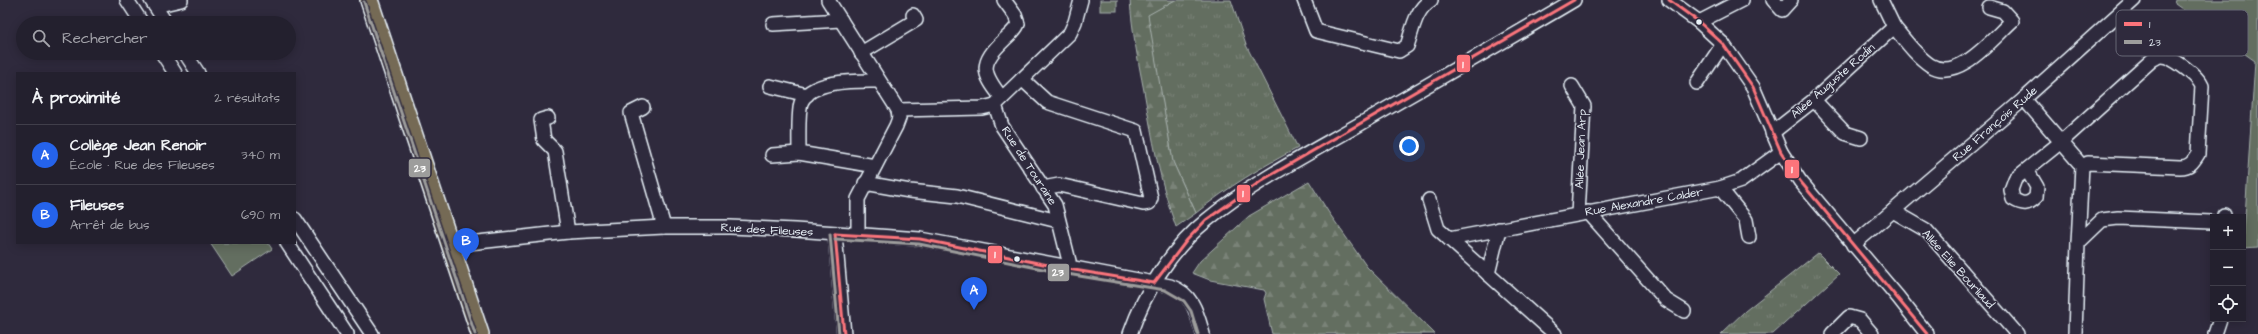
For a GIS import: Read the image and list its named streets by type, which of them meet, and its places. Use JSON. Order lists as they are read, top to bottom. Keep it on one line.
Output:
{"streets":{"street":["Allée Auguste Rodin","Rue François Rude","Allée Jean Arp","Rue de Touraine","Rue Alexandre Calder","Rue des Fileuses","Allée Elie Bourliaud"]},"crossings":[["Rue François Rude","Allée Elie Bourliaud"],["Allée Jean Arp","Rue Alexandre Calder"],["Rue de Touraine","Rue des Fileuses"]],"lines":["transit line 1","transit line 23"],"legend":["1","23"],"page":{"search":"Rechercher","heading":["À proximité","2 résultats"],"list":[{"mark":"A","name":"Collège Jean Renoir","note":"École · Rue des Fileuses","value":"340 m"},{"mark":"B","name":"Fileuses","note":"Arrêt de bus","value":"690 m"}],"map_buttons":["+","−"],"pins":["B","A"]}}
